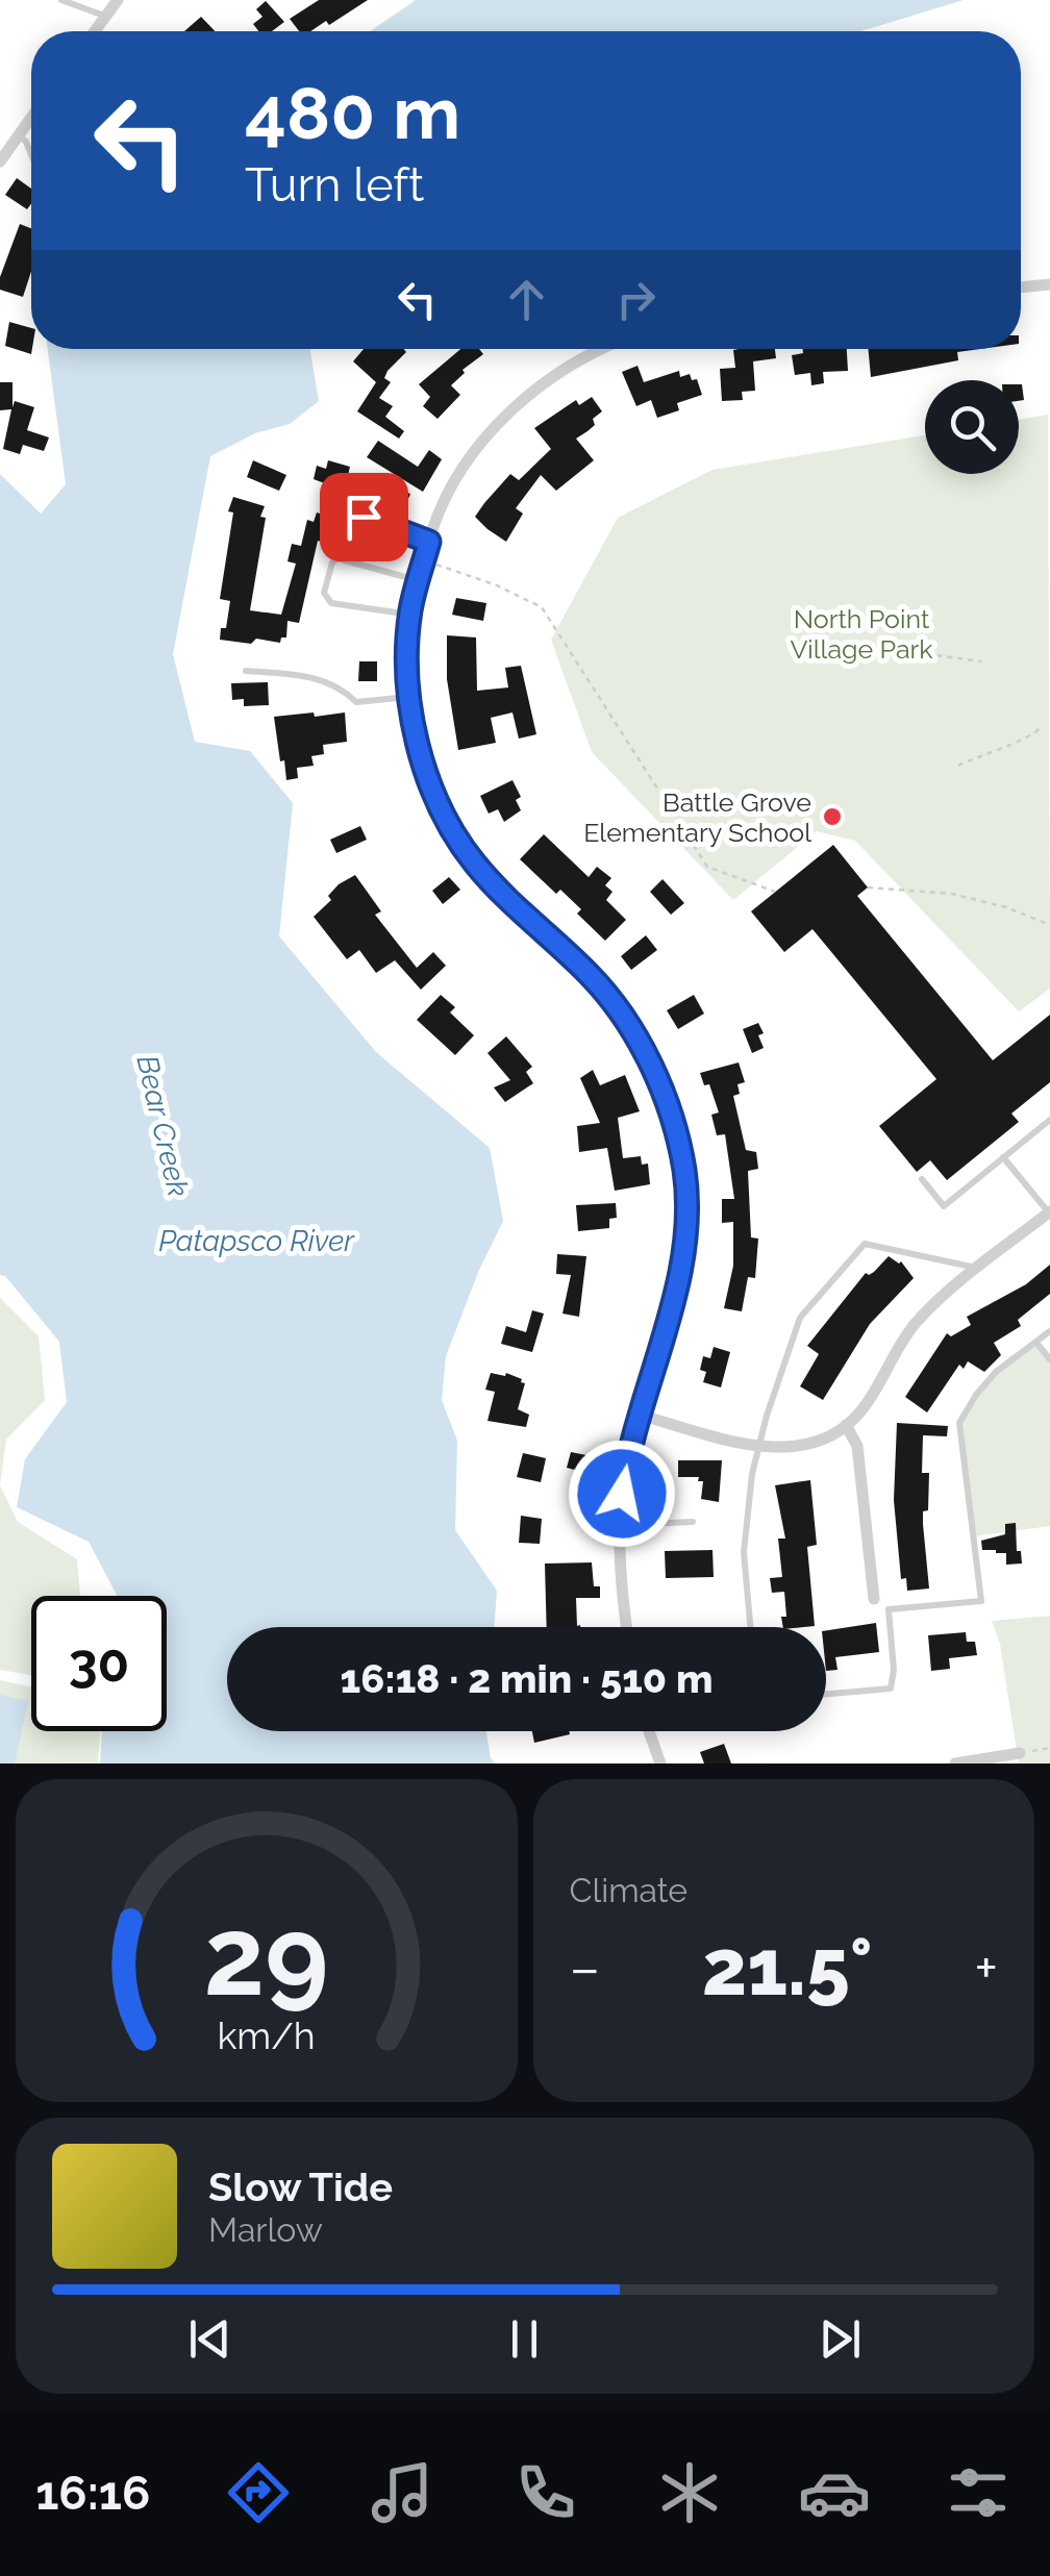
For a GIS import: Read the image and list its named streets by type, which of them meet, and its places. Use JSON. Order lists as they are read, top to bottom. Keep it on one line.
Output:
{"water":["Bear Creek","Patapsco River"],"parks":["North Point Village Park"],"places":["Battle Grove Elementary School"],"page":{"turn":["480 m","Turn left"],"limit":"30","trip":"16:18 · 2 min · 510 m","tile":"Climate","heat":["−","21.5°","+"],"song":["Slow Tide","Marlow"],"tabs":"16:16","gauge":["29","km/h"]}}
